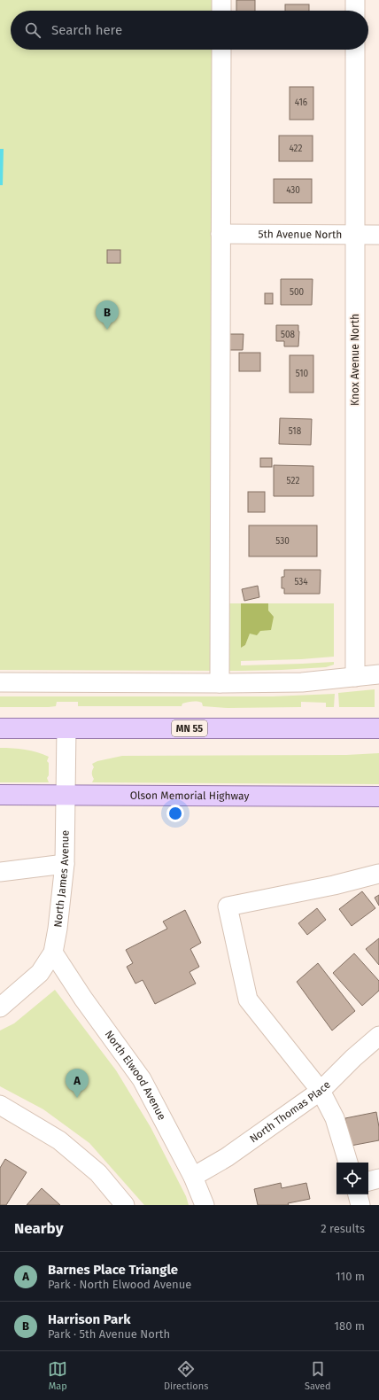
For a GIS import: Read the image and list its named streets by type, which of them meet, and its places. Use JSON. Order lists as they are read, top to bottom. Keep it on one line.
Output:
{"streets":{"main road":["MN 55","Olson Memorial Highway"],"street":["5th Avenue North","Knox Avenue North","North James Avenue","North Elwood Avenue","North Thomas Place"]},"crossings":[["5th Avenue North","Knox Avenue North"],["MN 55","North James Avenue"],["Olson Memorial Highway","North James Avenue"],["North James Avenue","North Elwood Avenue"],["North Elwood Avenue","North Thomas Place"]],"house_numbers":["416","422","430","500","508","510","518","522","530","534"],"page":{"search":"Search here","pins":["B","A"],"heading":["Nearby","2 results"],"list":[{"mark":"A","name":"Barnes Place Triangle","note":"Park · North Elwood Avenue","value":"110 m"},{"mark":"B","name":"Harrison Park","note":"Park · 5th Avenue North","value":"180 m"}],"nav":["Map","Directions","Saved"]}}
